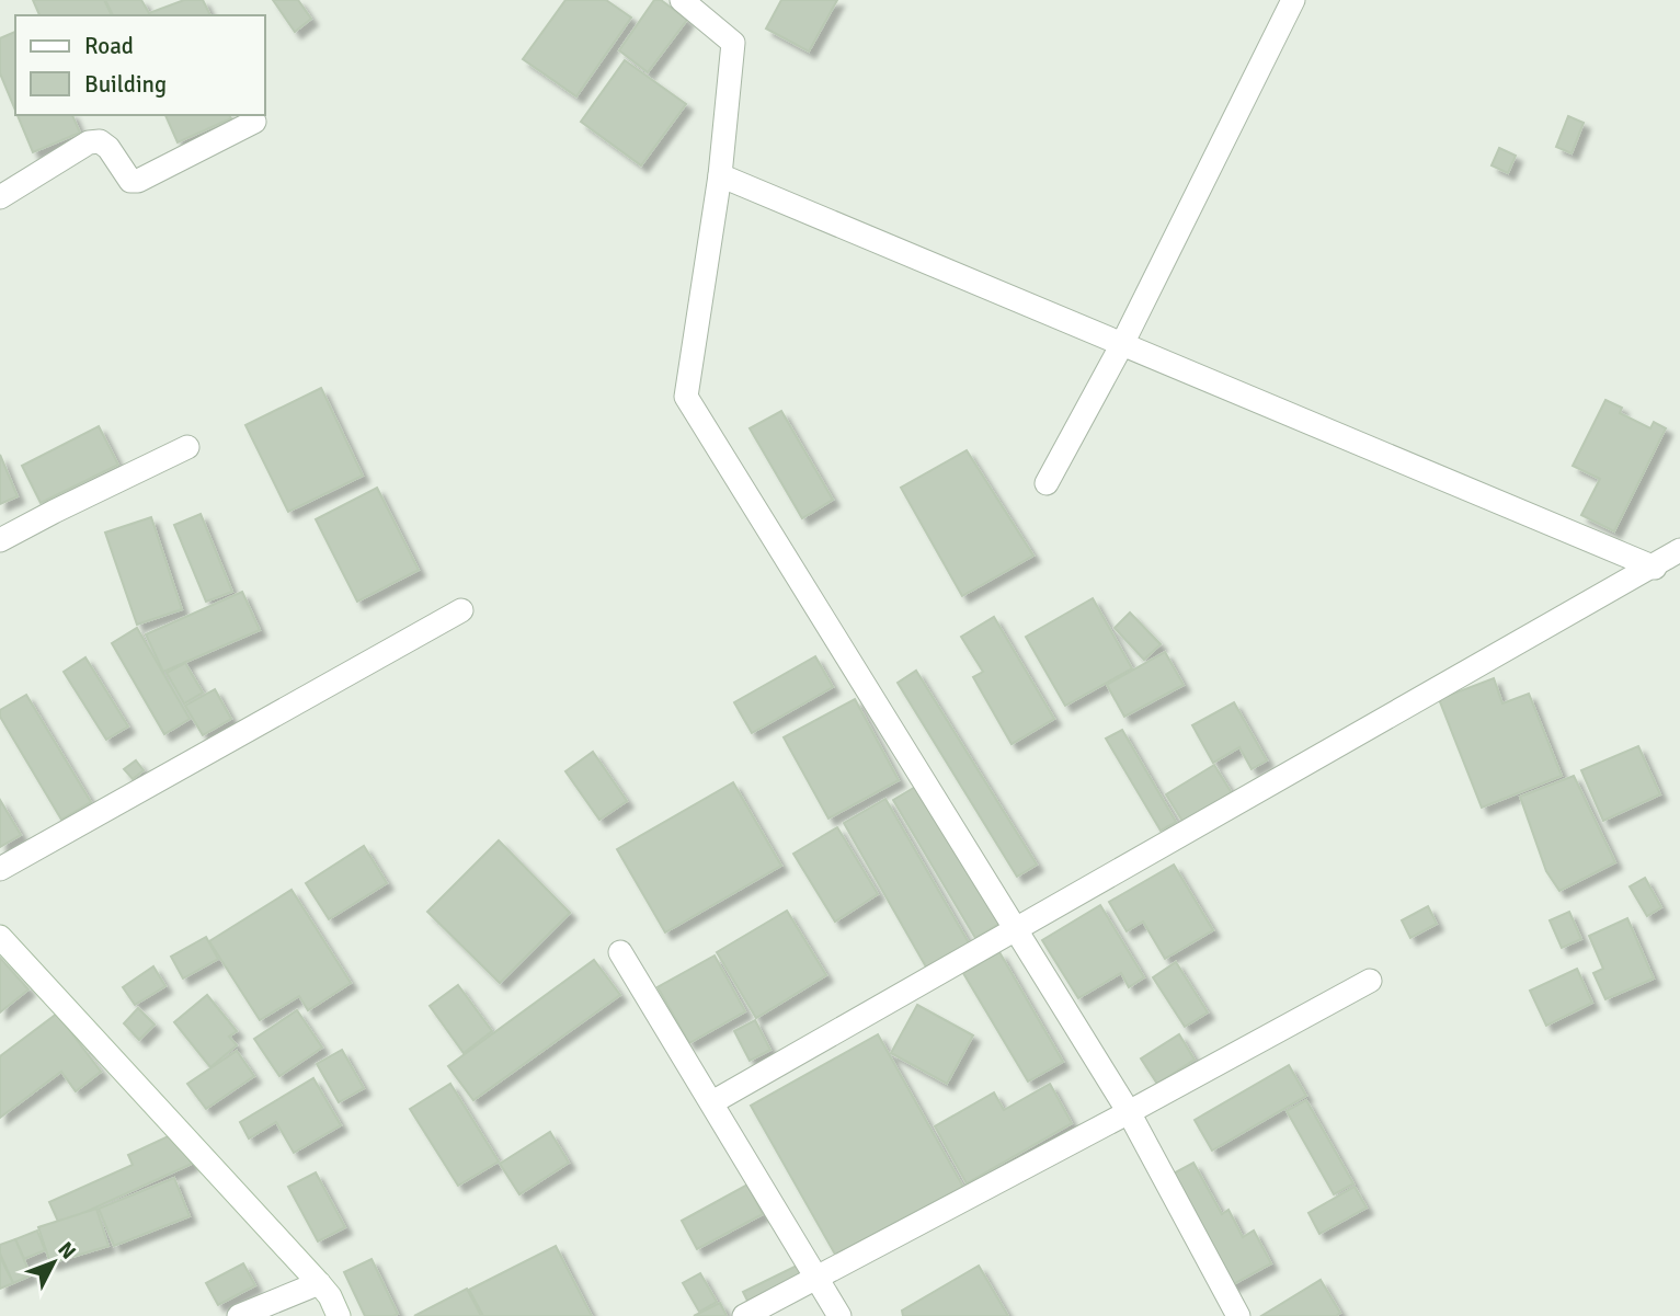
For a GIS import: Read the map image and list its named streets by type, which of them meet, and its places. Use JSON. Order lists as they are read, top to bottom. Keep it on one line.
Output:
{"legend":["Road","Building"],"north":"top right"}
